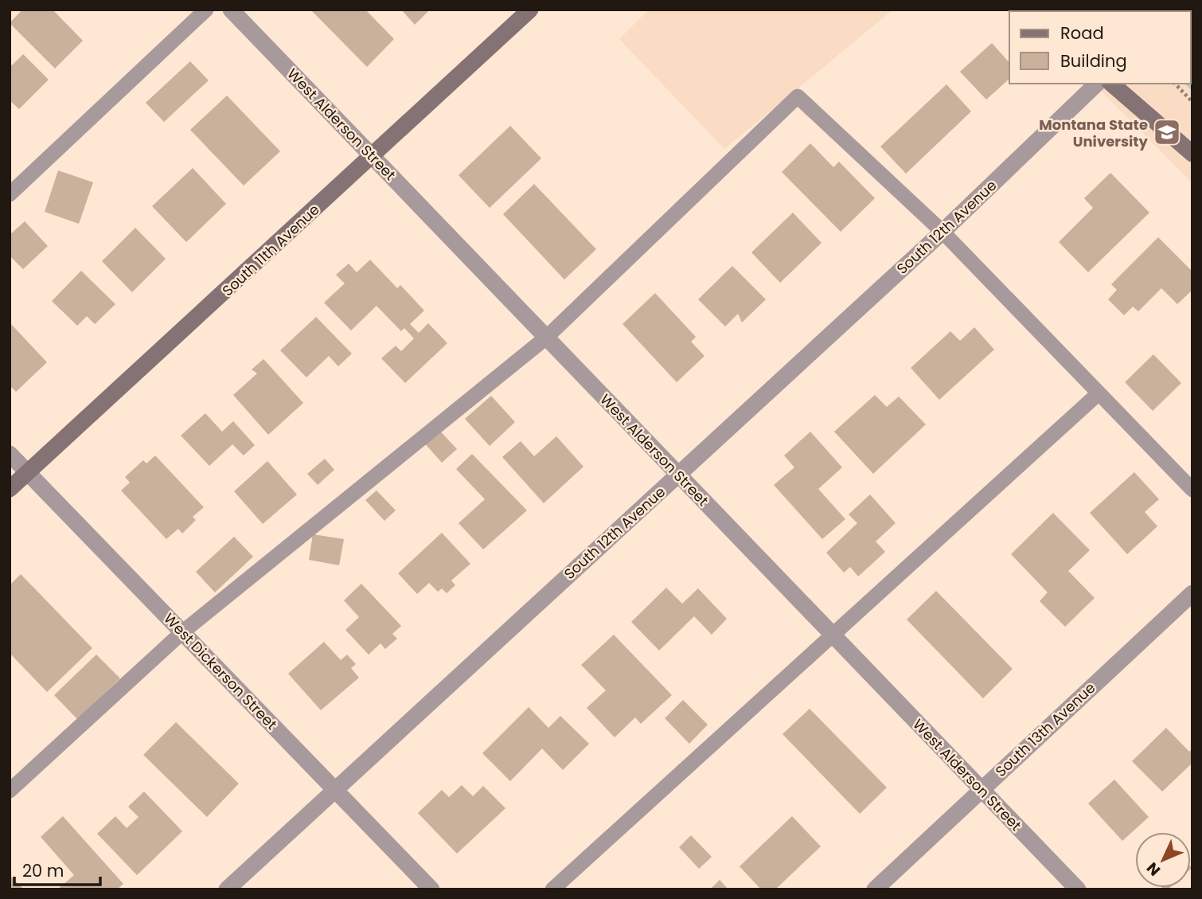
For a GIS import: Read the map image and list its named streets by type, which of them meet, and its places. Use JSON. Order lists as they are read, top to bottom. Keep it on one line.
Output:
{"streets":{"street":["West Alderson Street","South 12th Avenue","South 11th Avenue","West Dickerson Street","South 13th Avenue"]},"crossings":[["West Alderson Street","South 12th Avenue"],["West Alderson Street","South 11th Avenue"],["West Alderson Street","South 13th Avenue"],["South 12th Avenue","West Dickerson Street"],["South 11th Avenue","West Dickerson Street"]],"places":{"school or university":["Montana State University"]},"legend":["Road","Building"],"scale_bar":"20 m","north":"bottom left"}
